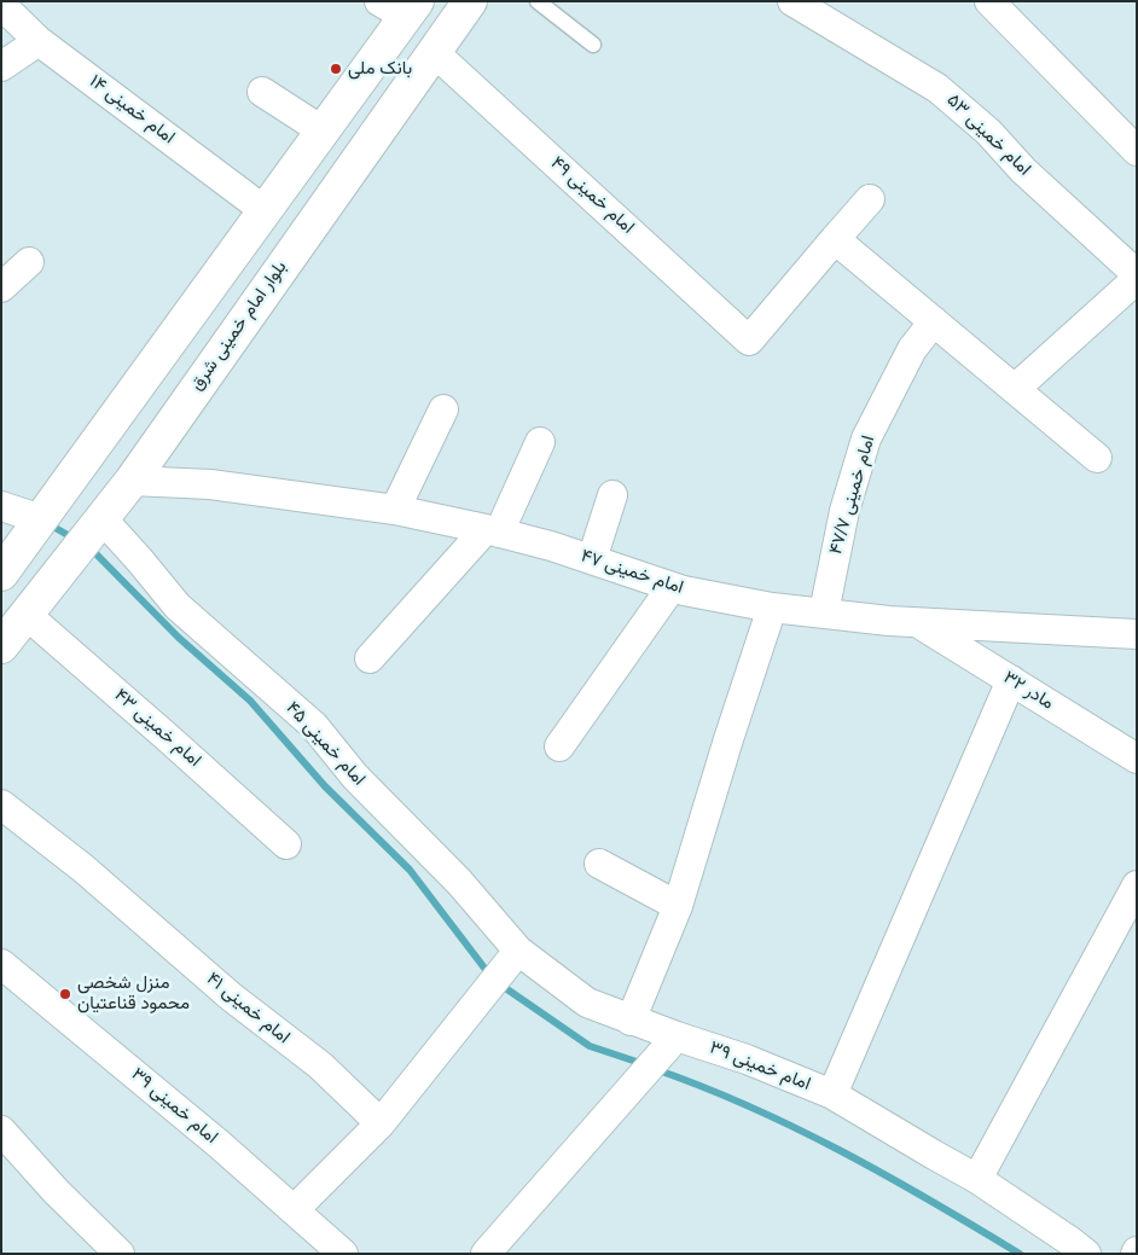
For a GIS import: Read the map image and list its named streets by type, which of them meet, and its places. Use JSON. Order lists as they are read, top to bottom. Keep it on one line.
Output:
{"streets":{"main road":["بلوار امام خمینی شرق"],"street":["امام خمینی ۱۴","امام خمینی ۵۳","امام خمینی ۴۹","امام خمینی ۴۷/۷","امام خمینی ۴۷","مادر ۳۲","امام خمینی ۴۳","امام خمینی ۴۵","امام خمینی ۴۱","امام خمینی ۳۹"]},"crossings":[["امام خمینی ۴۹","بلوار امام خمینی شرق"],["بلوار امام خمینی شرق","امام خمینی ۴۷"],["بلوار امام خمینی شرق","امام خمینی ۴۳"],["بلوار امام خمینی شرق","امام خمینی ۴۵"],["امام خمینی ۴۷/۷","امام خمینی ۴۷"],["امام خمینی ۴۷","مادر ۳۲"],["امام خمینی ۴۵","امام خمینی ۳۹"]],"places":["بانک ملی","منزل شخصی محمود قناعتیان"]}
